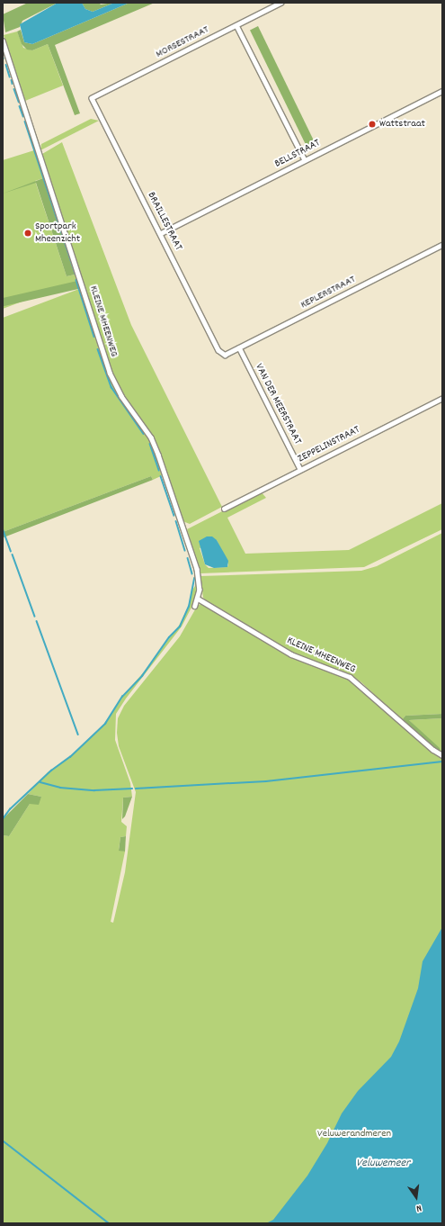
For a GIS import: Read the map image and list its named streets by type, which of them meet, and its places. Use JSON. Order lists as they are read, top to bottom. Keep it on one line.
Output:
{"streets":{"street":["MORSESTRAAT","BELLSTRAAT","BRAILLESTRAAT","KEPLERSTRAAT","KLEINE MHEENWEG","VAN DER MEERSTRAAT","ZEPPELINSTRAAT"]},"crossings":[["MORSESTRAAT","BRAILLESTRAAT"],["BELLSTRAAT","BRAILLESTRAAT"],["BRAILLESTRAAT","KEPLERSTRAAT"],["KEPLERSTRAAT","VAN DER MEERSTRAAT"],["VAN DER MEERSTRAAT","ZEPPELINSTRAAT"]],"water":["Veluwemeer"],"parks":["Veluwerandmeren"],"places":["Wattstraat","Sportpark Mheenzicht"],"north":"bottom"}
